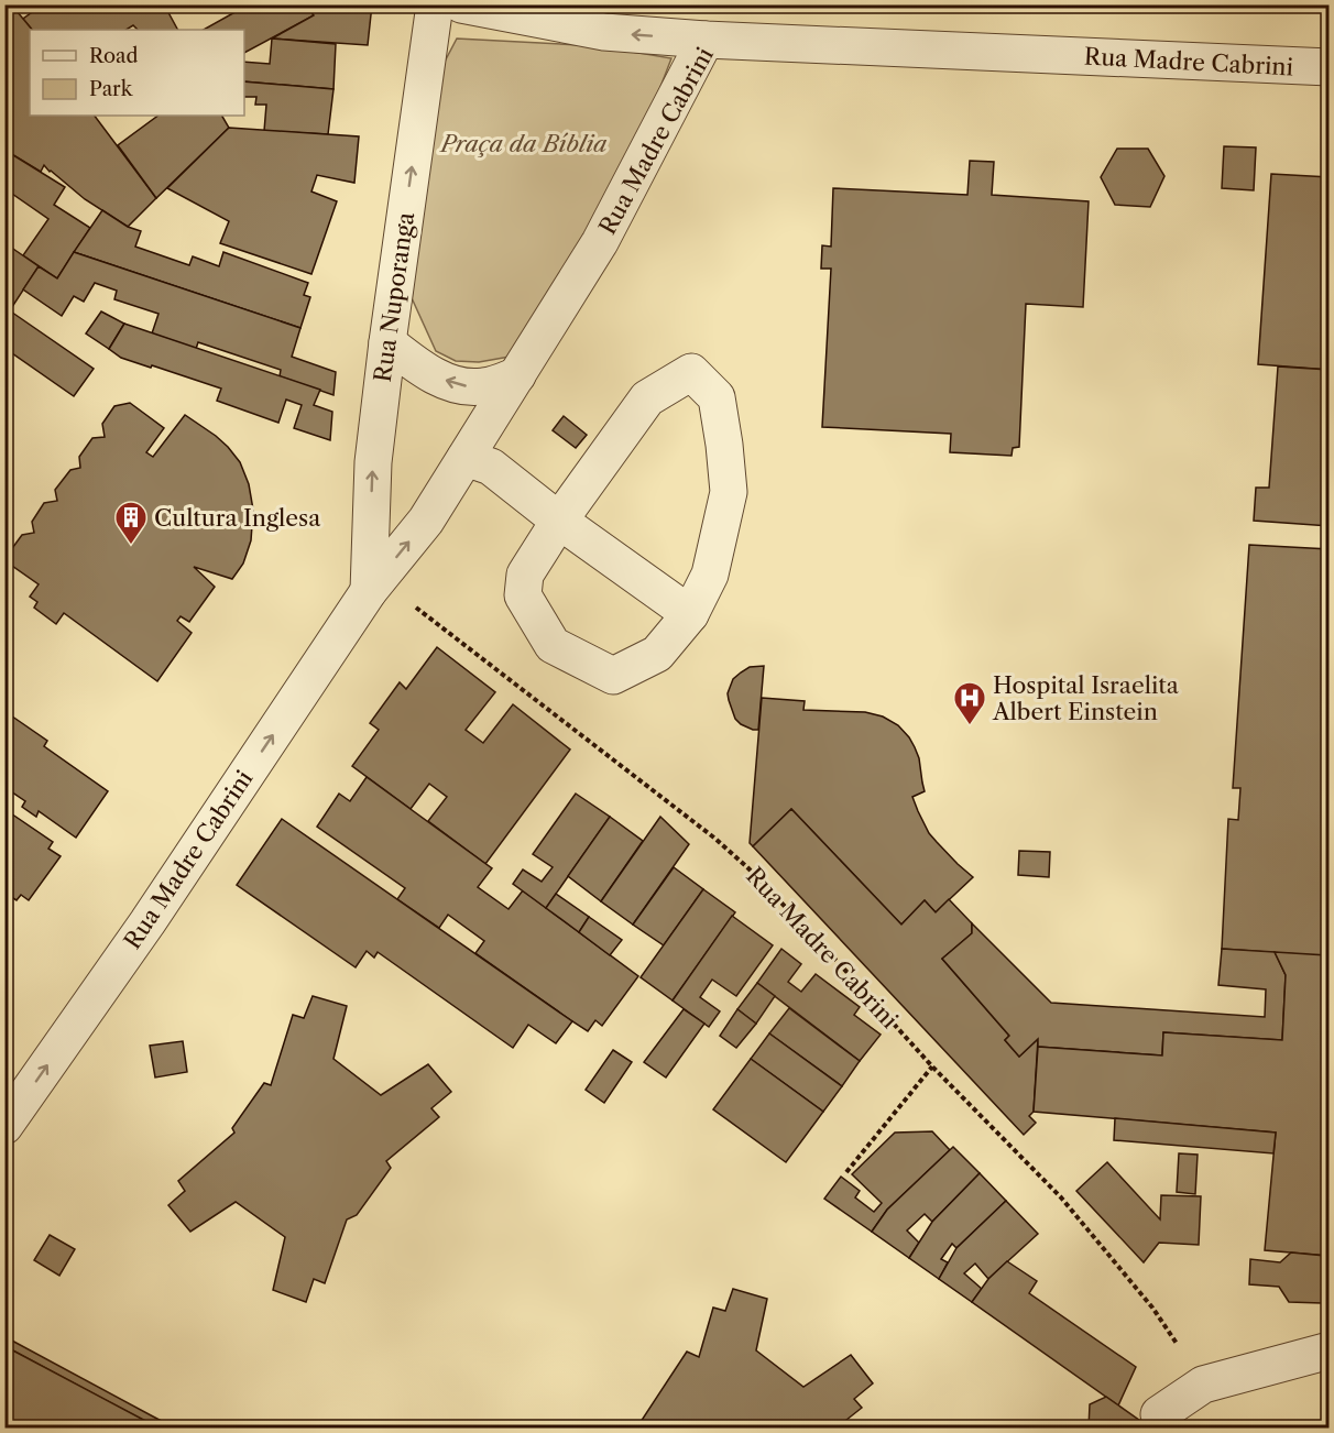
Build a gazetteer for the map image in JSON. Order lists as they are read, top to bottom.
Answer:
{
  "streets": {
    "street": ["Rua Madre Cabrini", "Rua Nuporanga"]
  },
  "crossings": [
    ["Rua Madre Cabrini", "Rua Nuporanga"]
  ],
  "one_way": ["Rua Nuporanga"],
  "parks": ["Praça da Bíblia"],
  "places": {
    "building": ["Cultura Inglesa"],
    "hospital": ["Hospital Israelita Albert Einstein"]
  },
  "legend": ["Road", "Park"]
}
